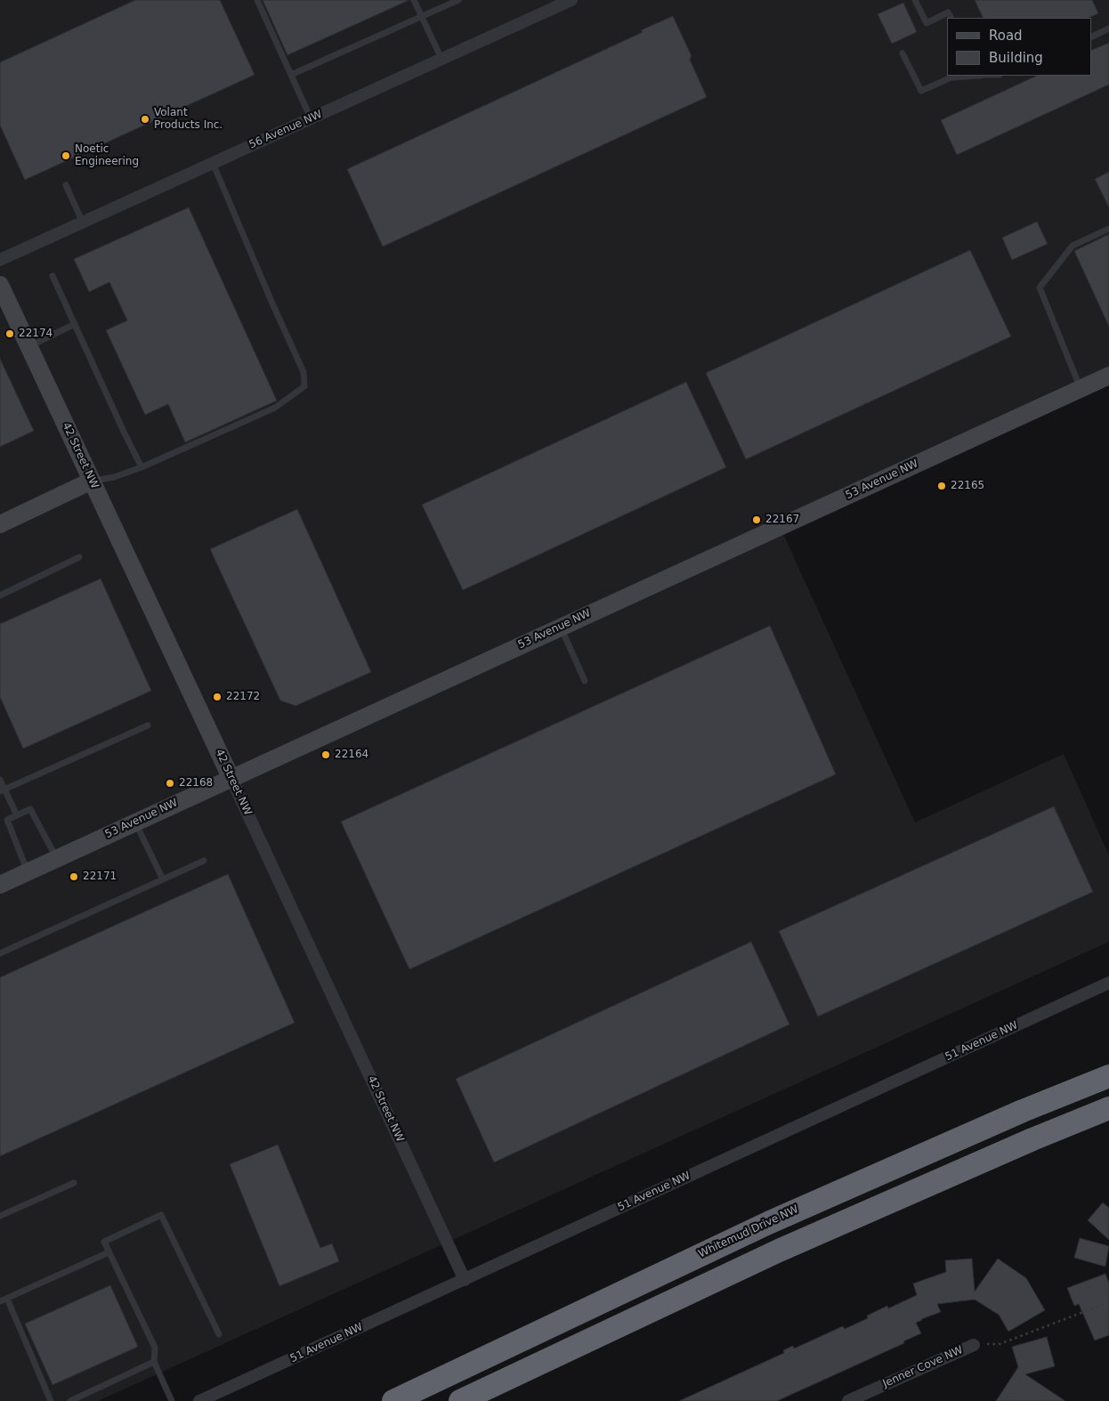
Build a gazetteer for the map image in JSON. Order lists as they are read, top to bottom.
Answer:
{
  "streets": {
    "highway": ["Whitemud Drive NW"],
    "street": [
      "56 Avenue NW",
      "42 Street NW",
      "53 Avenue NW",
      "51 Avenue NW",
      "Jenner Cove NW"
    ]
  },
  "crossings": [
    ["42 Street NW", "53 Avenue NW"],
    ["42 Street NW", "51 Avenue NW"]
  ],
  "places": [
    "Volant Products Inc.",
    "Noetic Engineering",
    "22174",
    "22165",
    "22167",
    "22172",
    "22164",
    "22168",
    "22171"
  ],
  "legend": ["Road", "Building"]
}
